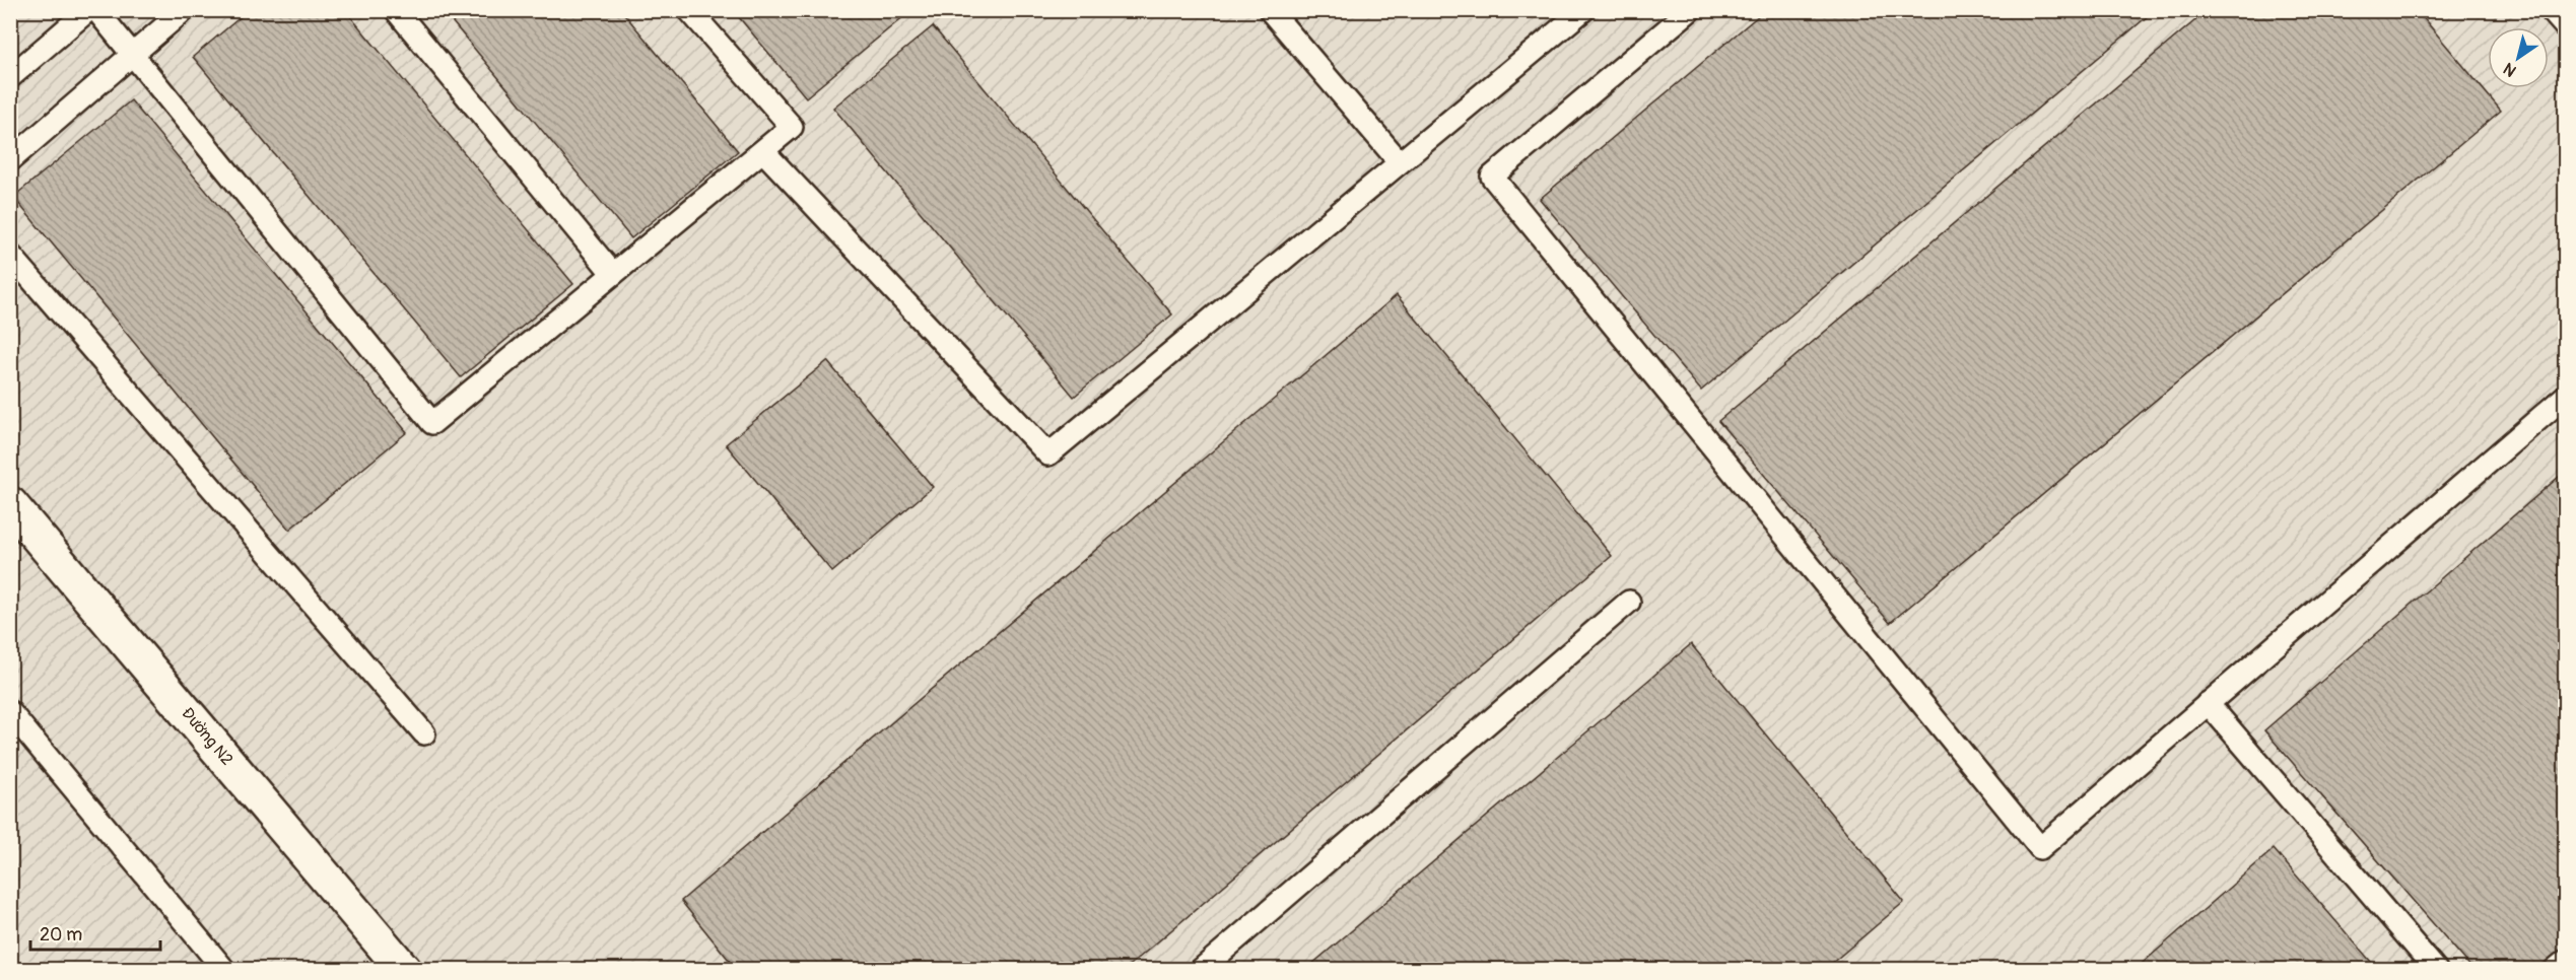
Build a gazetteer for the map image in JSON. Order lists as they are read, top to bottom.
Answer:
{
  "streets": {
    "street": ["Đường N2"]
  },
  "scale_bar": "20 m",
  "north": "bottom left"
}
